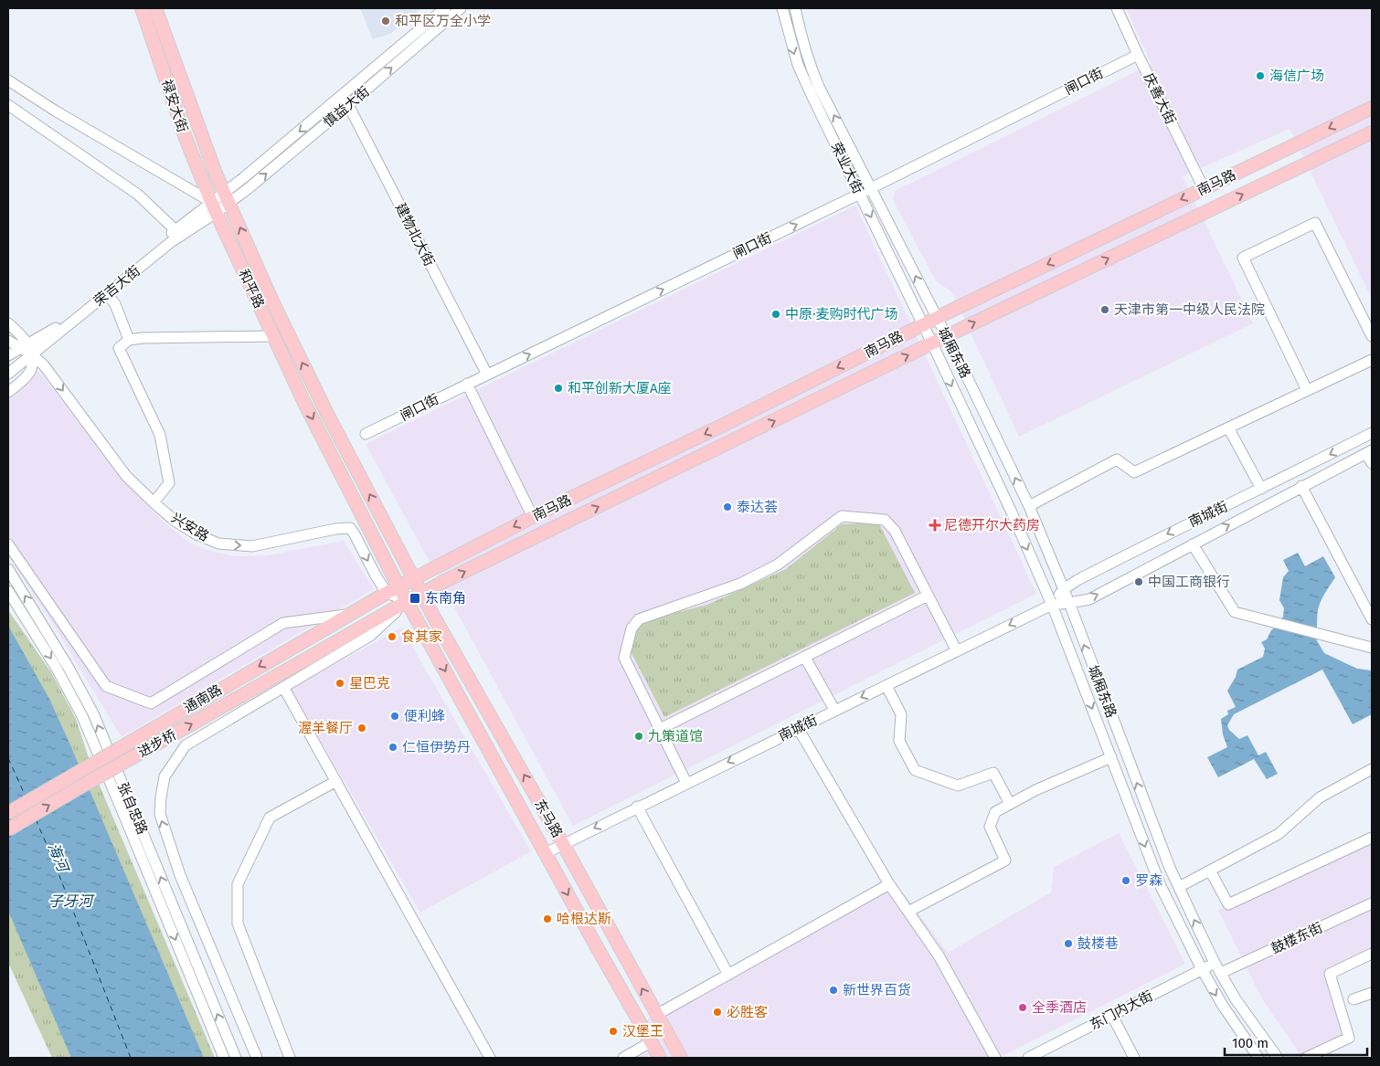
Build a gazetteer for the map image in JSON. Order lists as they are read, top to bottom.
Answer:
{
  "streets": {
    "main road": [
      "禄安大街",
      "南马路",
      "和平路",
      "通南路",
      "进步桥",
      "东马路"
    ],
    "street": [
      "闸口街",
      "庆善大街",
      "慎益大街",
      "荣业大街",
      "建物北大街",
      "荣吉大街",
      "城厢东路",
      "南城街",
      "兴安路",
      "张自忠路",
      "鼓楼东街",
      "东门内大街"
    ]
  },
  "crossings": [
    ["闸口街", "庆善大街"],
    ["闸口街", "荣业大街"],
    ["闸口街", "建物北大街"],
    ["庆善大街", "南马路"],
    ["禄安大街", "慎益大街"],
    ["禄安大街", "荣吉大街"],
    ["禄安大街", "和平路"],
    ["慎益大街", "建物北大街"],
    ["慎益大街", "荣吉大街"],
    ["慎益大街", "和平路"],
    ["荣业大街", "南马路"],
    ["荣业大街", "城厢东路"],
    ["南马路", "和平路"],
    ["南马路", "城厢东路"],
    ["南马路", "通南路"],
    ["南马路", "进步桥"],
    ["南马路", "东马路"],
    ["荣吉大街", "和平路"],
    ["荣吉大街", "兴安路"],
    ["和平路", "通南路"],
    ["和平路", "东马路"],
    ["城厢东路", "南城街"],
    ["城厢东路", "鼓楼东街"],
    ["城厢东路", "东门内大街"],
    ["南城街", "东马路"],
    ["兴安路", "通南路"],
    ["通南路", "东马路"],
    ["进步桥", "东马路"]
  ],
  "one_way": [
    "闸口街",
    "兴安路",
    "通南路",
    "进步桥"
  ],
  "water": ["海河", "子牙河"],
  "places": {
    "other": [
      "和平区万全小学",
      "海信广场",
      "天津市第一中级人民法院",
      "中原·麦购时代广场",
      "和平创新大厦A座",
      "泰达荟",
      "中国工商银行",
      "食其家",
      "星巴克",
      "便利蜂",
      "渥羊餐厅",
      "九策道馆",
      "仁恒伊势丹",
      "罗森",
      "哈根达斯",
      "鼓楼巷",
      "新世界百货",
      "全季酒店",
      "必胜客",
      "汉堡王"
    ],
    "health": ["尼德开尔大药房"],
    "transit": ["东南角"]
  },
  "scale_bar": "100 m"
}
